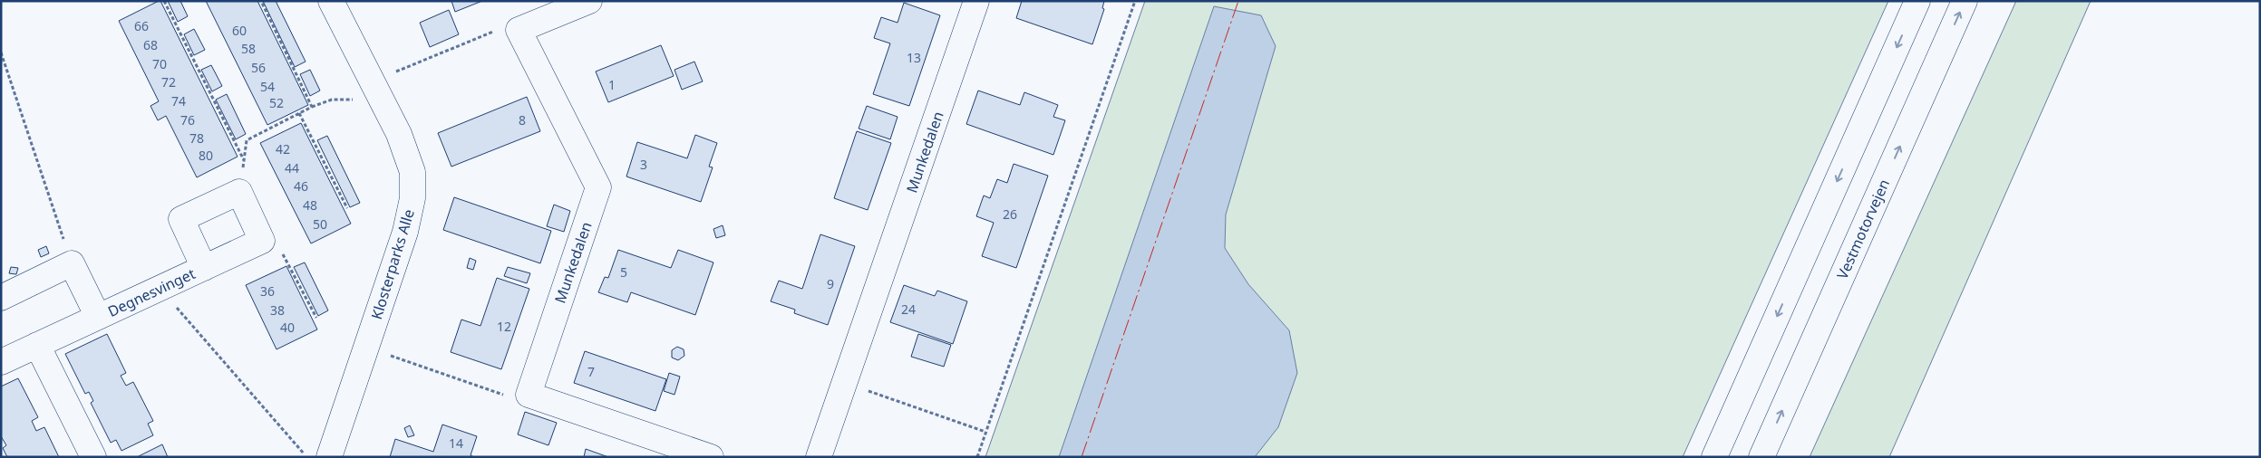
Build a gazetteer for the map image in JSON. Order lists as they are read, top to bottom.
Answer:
{
  "streets": {
    "main road": [
      "Munkedalen",
      "Vestmotorvejen",
      "Klosterparks Alle",
      "Degnesvinget"
    ]
  },
  "house_numbers": [
    "66",
    "60",
    "68",
    "58",
    "13",
    "70",
    "56",
    "72",
    "1",
    "54",
    "74",
    "52",
    "76",
    "8",
    "78",
    "42",
    "80",
    "3",
    "44",
    "46",
    "48",
    "26",
    "50",
    "5",
    "9",
    "36",
    "24",
    "38",
    "12",
    "40",
    "7",
    "14"
  ]
}
